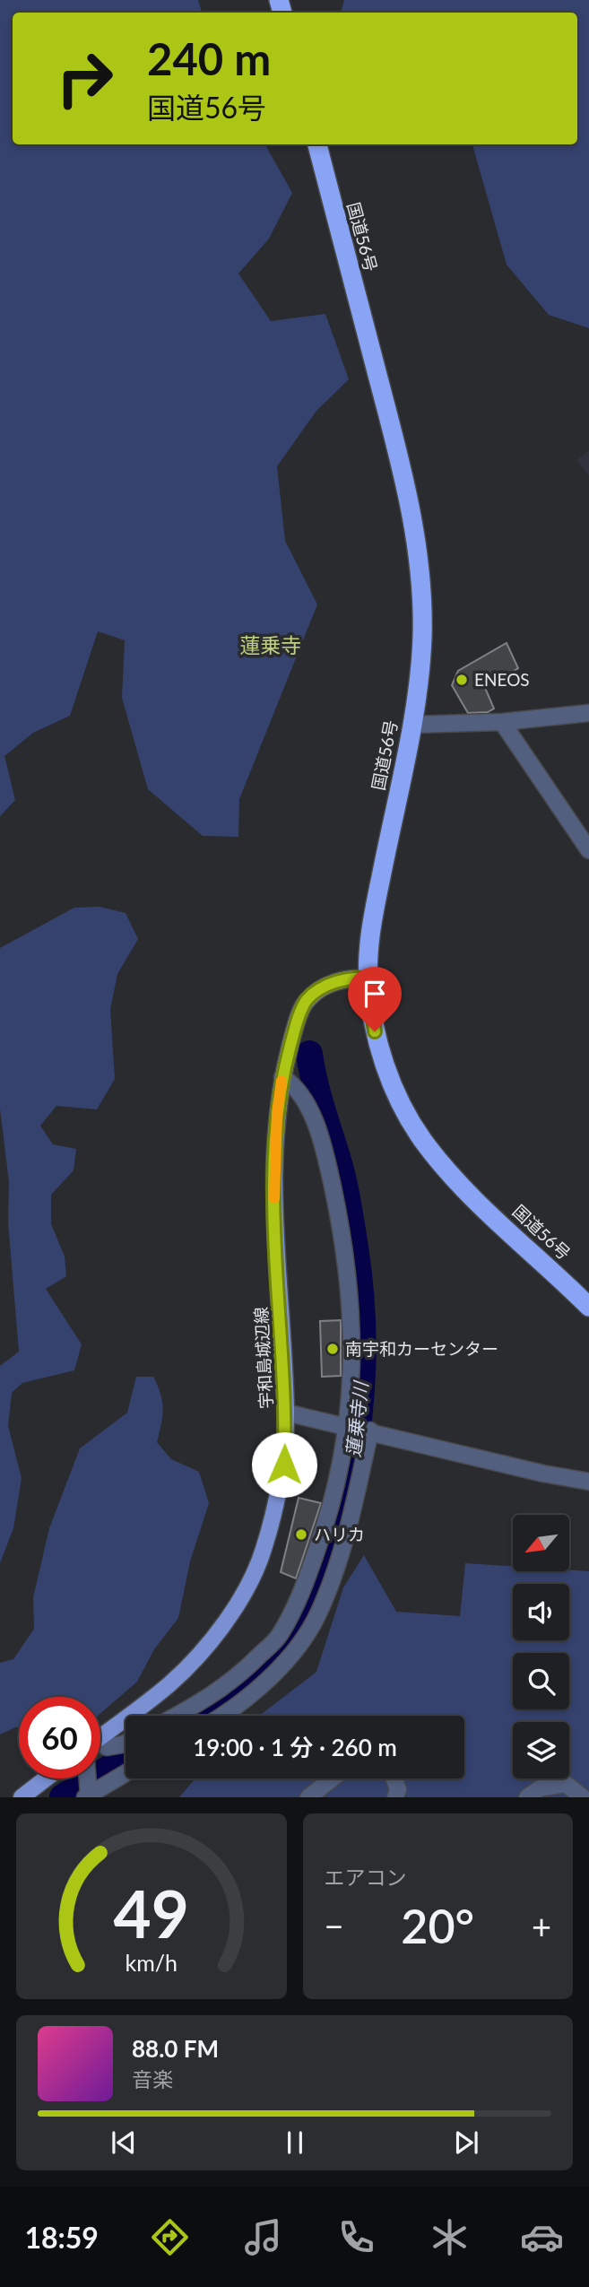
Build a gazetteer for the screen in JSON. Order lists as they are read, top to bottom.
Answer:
{
  "streets": {
    "highway": ["国道56号"],
    "main road": ["宇和島城辺線"]
  },
  "crossings": [
    ["国道56号", "宇和島城辺線"]
  ],
  "districts": ["蓮乗寺"],
  "water": ["蓮乗寺川"],
  "places": ["ENEOS", "南宇和カーセンター", "ハリカ"],
  "north": "bottom left",
  "page": {
    "turn": ["240 m", "国道56号"],
    "limit": "60",
    "trip": "19:00 · 1 分 · 260 m",
    "tile": "エアコン",
    "heat": ["−", "20°", "+"],
    "song": ["88.0 FM", "音楽"],
    "tabs": "18:59",
    "gauge": ["49", "km/h"]
  }
}
